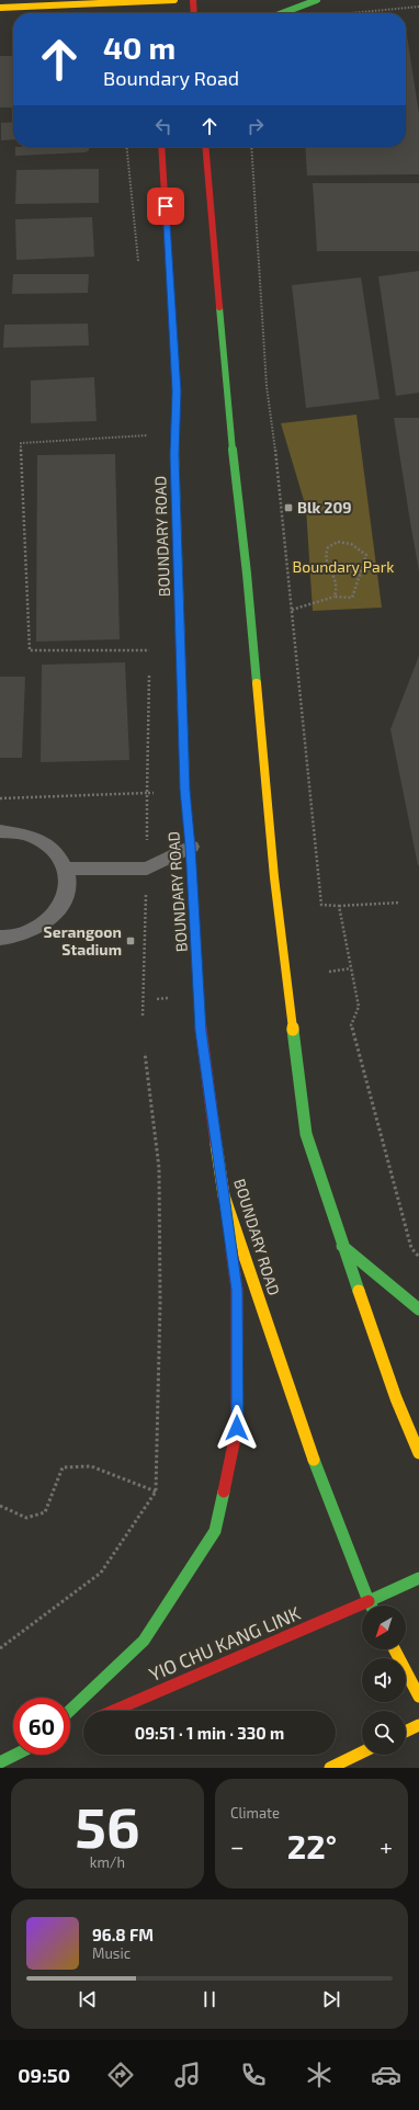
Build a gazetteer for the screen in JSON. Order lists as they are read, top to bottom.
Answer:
{
  "streets": {
    "main road": ["BOUNDARY ROAD", "YIO CHU KANG LINK"]
  },
  "crossings": [
    ["BOUNDARY ROAD", "YIO CHU KANG LINK"]
  ],
  "parks": ["Boundary Park"],
  "places": {
    "transit": ["Blk 209", "Serangoon Stadium"]
  },
  "north": "bottom left",
  "page": {
    "turn": ["40 m", "Boundary Road"],
    "limit": "60",
    "trip": "09:51 · 1 min · 330 m",
    "tile": [
      ["56", "km/h"],
      "Climate"
    ],
    "heat": ["−", "22°", "+"],
    "song": ["96.8 FM", "Music"],
    "tabs": "09:50"
  }
}
